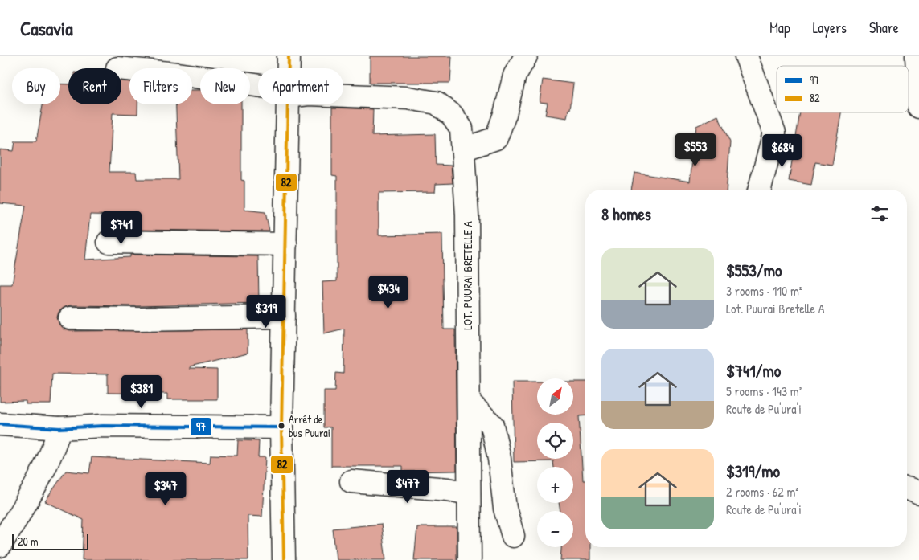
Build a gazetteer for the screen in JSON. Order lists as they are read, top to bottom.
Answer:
{
  "streets": {
    "street": ["LOT. PUURAI BRETELLE A"]
  },
  "places": ["Arrêt de bus Puurai"],
  "lines": ["transit line 82", "transit line 97"],
  "legend": ["97", "82"],
  "scale_bar": "20 m",
  "north": "top right",
  "page": {
    "header": "Casavia",
    "nav": ["Map", "Layers", "Share"],
    "chip": [
      "Buy",
      "Rent",
      "Filters",
      "New",
      "Apartment"
    ],
    "price": [
      "$553",
      "$684",
      "$741",
      "$434",
      "$319",
      "$381",
      "$477",
      "$347"
    ],
    "heading": "8 homes",
    "list": [
      {
        "name": "$553/mo",
        "note": "3 rooms · 110 m² · Lot. Puurai Bretelle A"
      },
      {
        "name": "$741/mo",
        "note": "5 rooms · 143 m² · Route de Pu'ura'i"
      },
      {
        "name": "$319/mo",
        "note": "2 rooms · 62 m² · Route de Pu'ura'i"
      }
    ],
    "map_buttons": ["+", "−"],
    "scale": "20 m"
  }
}
